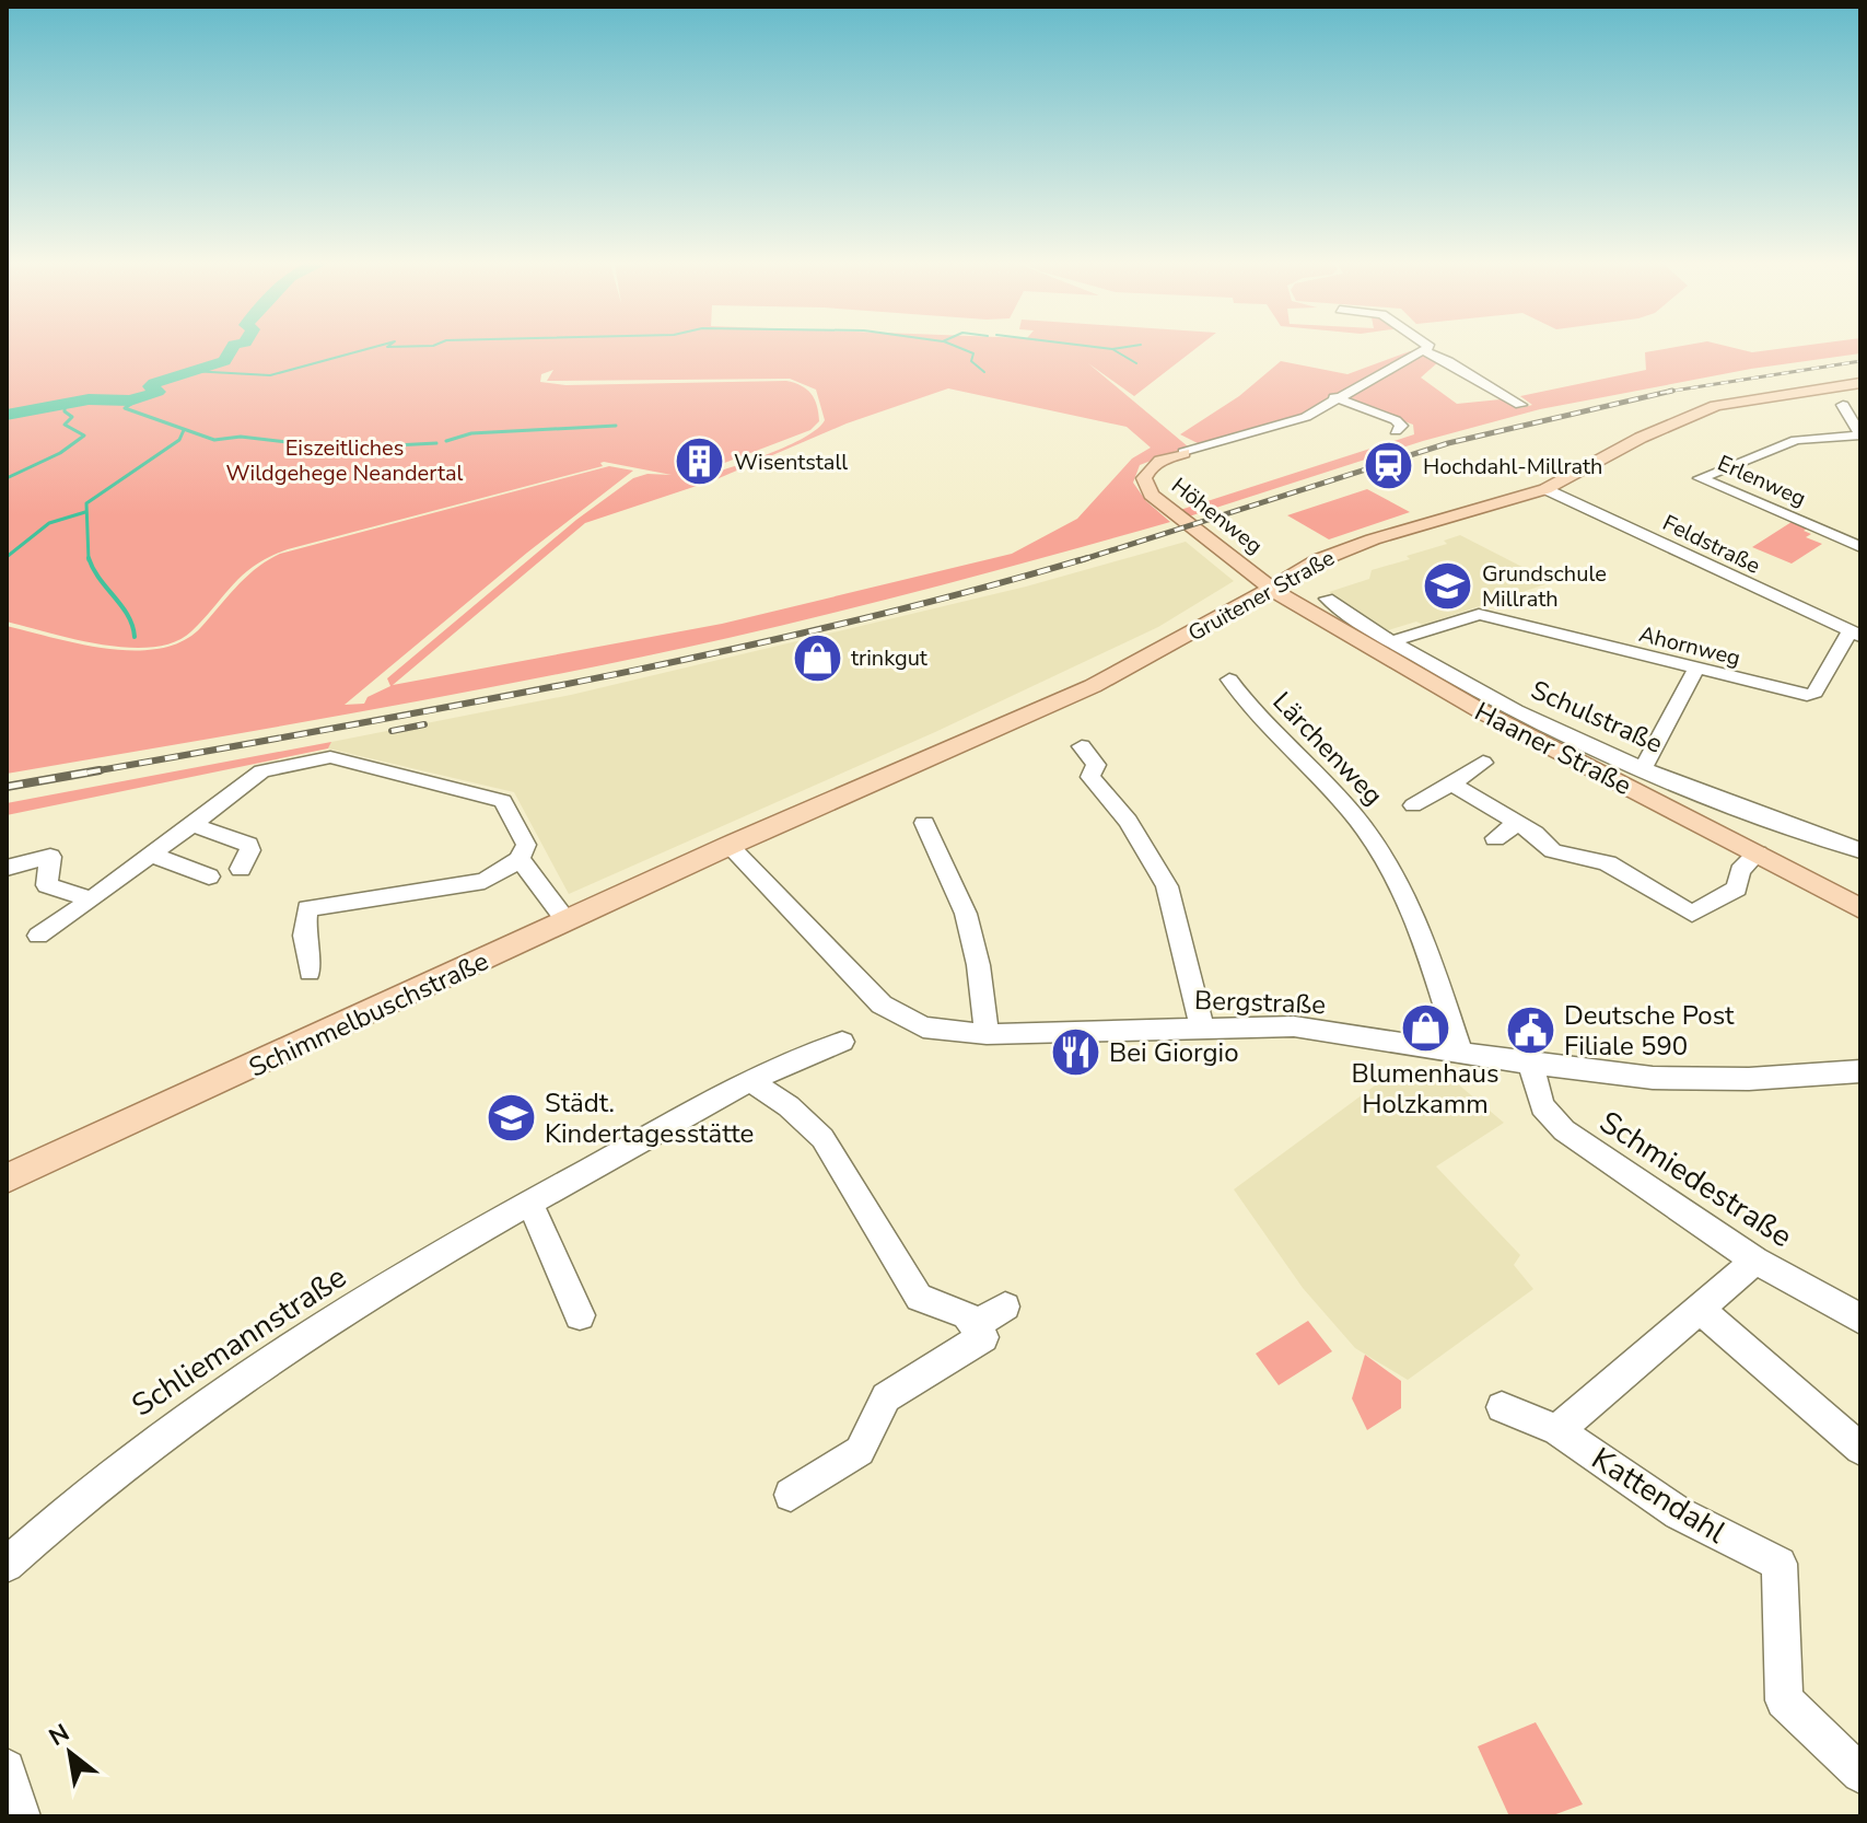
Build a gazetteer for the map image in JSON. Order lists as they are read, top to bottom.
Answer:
{
  "streets": {
    "main road": [
      "Höhenweg",
      "Gruitener Straße",
      "Haaner Straße",
      "Schimmelbuschstraße"
    ],
    "street": [
      "Erlenweg",
      "Feldstraße",
      "Ahornweg",
      "Schulstraße",
      "Lärchenweg",
      "Bergstraße",
      "Schmiedestraße",
      "Schliemannstraße",
      "Kattendahl"
    ]
  },
  "crossings": [
    ["Höhenweg", "Gruitener Straße"],
    ["Höhenweg", "Haaner Straße"],
    ["Feldstraße", "Gruitener Straße"],
    ["Feldstraße", "Ahornweg"],
    ["Gruitener Straße", "Haaner Straße"],
    ["Gruitener Straße", "Bergstraße"],
    ["Gruitener Straße", "Schimmelbuschstraße"],
    ["Ahornweg", "Schulstraße"],
    ["Lärchenweg", "Bergstraße"],
    ["Bergstraße", "Schimmelbuschstraße"],
    ["Bergstraße", "Schmiedestraße"],
    ["Schmiedestraße", "Kattendahl"]
  ],
  "parks": ["Eiszeitliches Wildgehege Neandertal"],
  "places": {
    "building": ["Wisentstall"],
    "station": ["Hochdahl-Millrath"],
    "school or university": ["Grundschule Millrath", "Städt. Kindertagesstätte"],
    "shop": ["trinkgut", "Blumenhaus Holzkamm"],
    "public building": ["Deutsche Post Filiale 590"],
    "restaurant": ["Bei Giorgio"]
  },
  "north": "top left"
}
